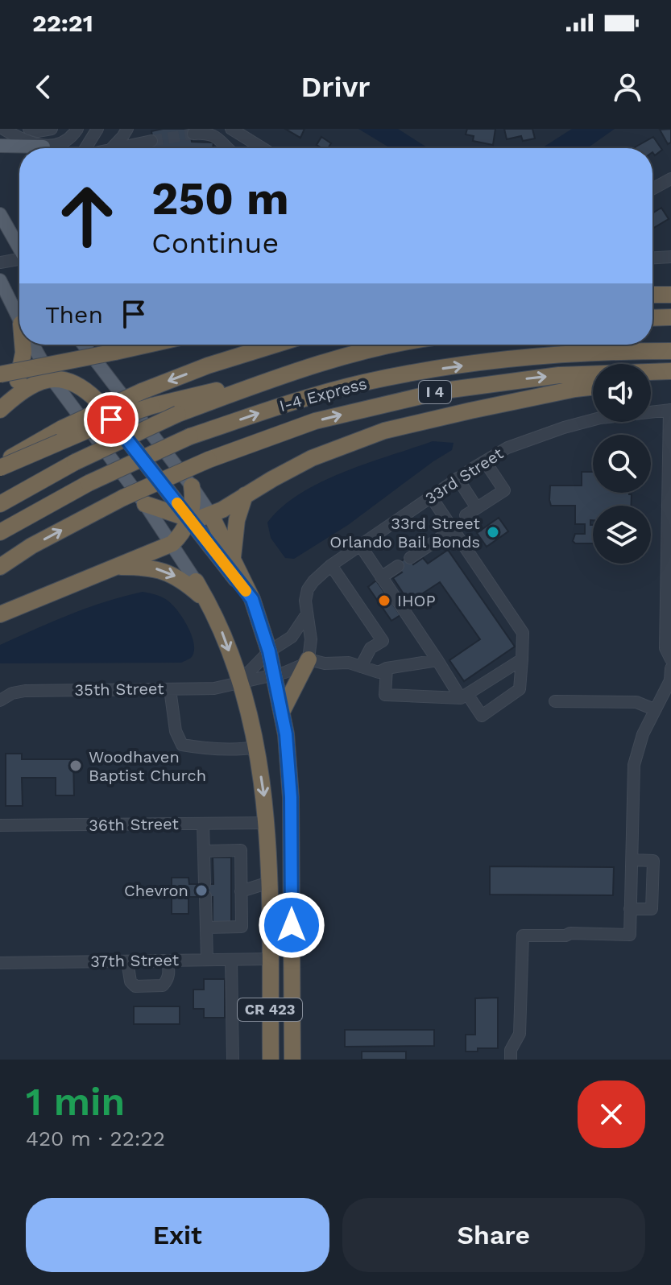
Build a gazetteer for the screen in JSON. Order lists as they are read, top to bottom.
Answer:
{
  "streets": {
    "highway": ["I 4", "I-4 Express", "CR 423"],
    "street": [
      "33rd Street",
      "35th Street",
      "36th Street",
      "37th Street"
    ]
  },
  "crossings": [
    ["33rd Street", "35th Street"],
    ["33rd Street", "CR 423"],
    ["35th Street", "CR 423"],
    ["36th Street", "CR 423"],
    ["37th Street", "CR 423"]
  ],
  "places": [
    "33rd Street Orlando Bail Bonds",
    "IHOP",
    "Woodhaven Baptist Church",
    "Chevron"
  ],
  "page": {
    "status": "22:21",
    "header": "Drivr",
    "turn": ["250 m", "Continue"],
    "then": "Then",
    "heading": ["1 min", "420 m · 22:22"],
    "buttons": ["Exit", "Share"]
  }
}
